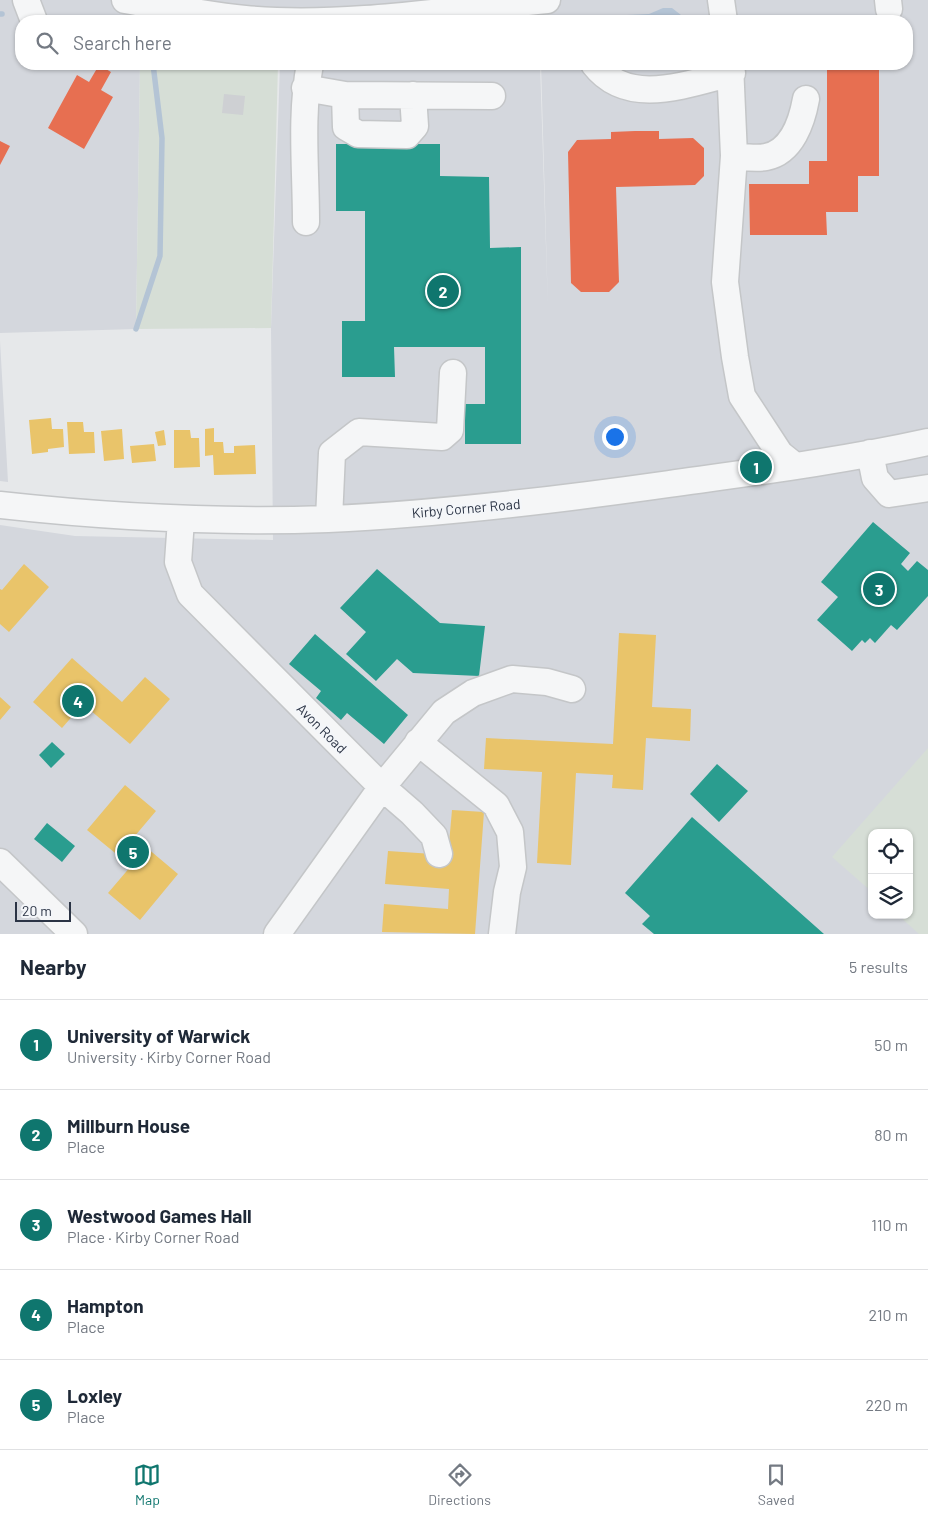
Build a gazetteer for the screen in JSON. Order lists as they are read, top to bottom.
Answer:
{
  "streets": {
    "street": ["Kirby Corner Road", "Avon Road"]
  },
  "crossings": [
    ["Kirby Corner Road", "Avon Road"]
  ],
  "scale_bar": "20 m",
  "page": {
    "search": "Search here",
    "pins": [
      "2",
      "1",
      "3",
      "4",
      "5"
    ],
    "scale": "20 m",
    "heading": ["Nearby", "5 results"],
    "list": [
      {
        "mark": "1",
        "name": "University of Warwick",
        "note": "University · Kirby Corner Road",
        "value": "50 m"
      },
      {
        "mark": "2",
        "name": "Millburn House",
        "note": "Place",
        "value": "80 m"
      },
      {
        "mark": "3",
        "name": "Westwood Games Hall",
        "note": "Place · Kirby Corner Road",
        "value": "110 m"
      },
      {
        "mark": "4",
        "name": "Hampton",
        "note": "Place",
        "value": "210 m"
      },
      {
        "mark": "5",
        "name": "Loxley",
        "note": "Place",
        "value": "220 m"
      }
    ],
    "nav": ["Map", "Directions", "Saved"]
  }
}
